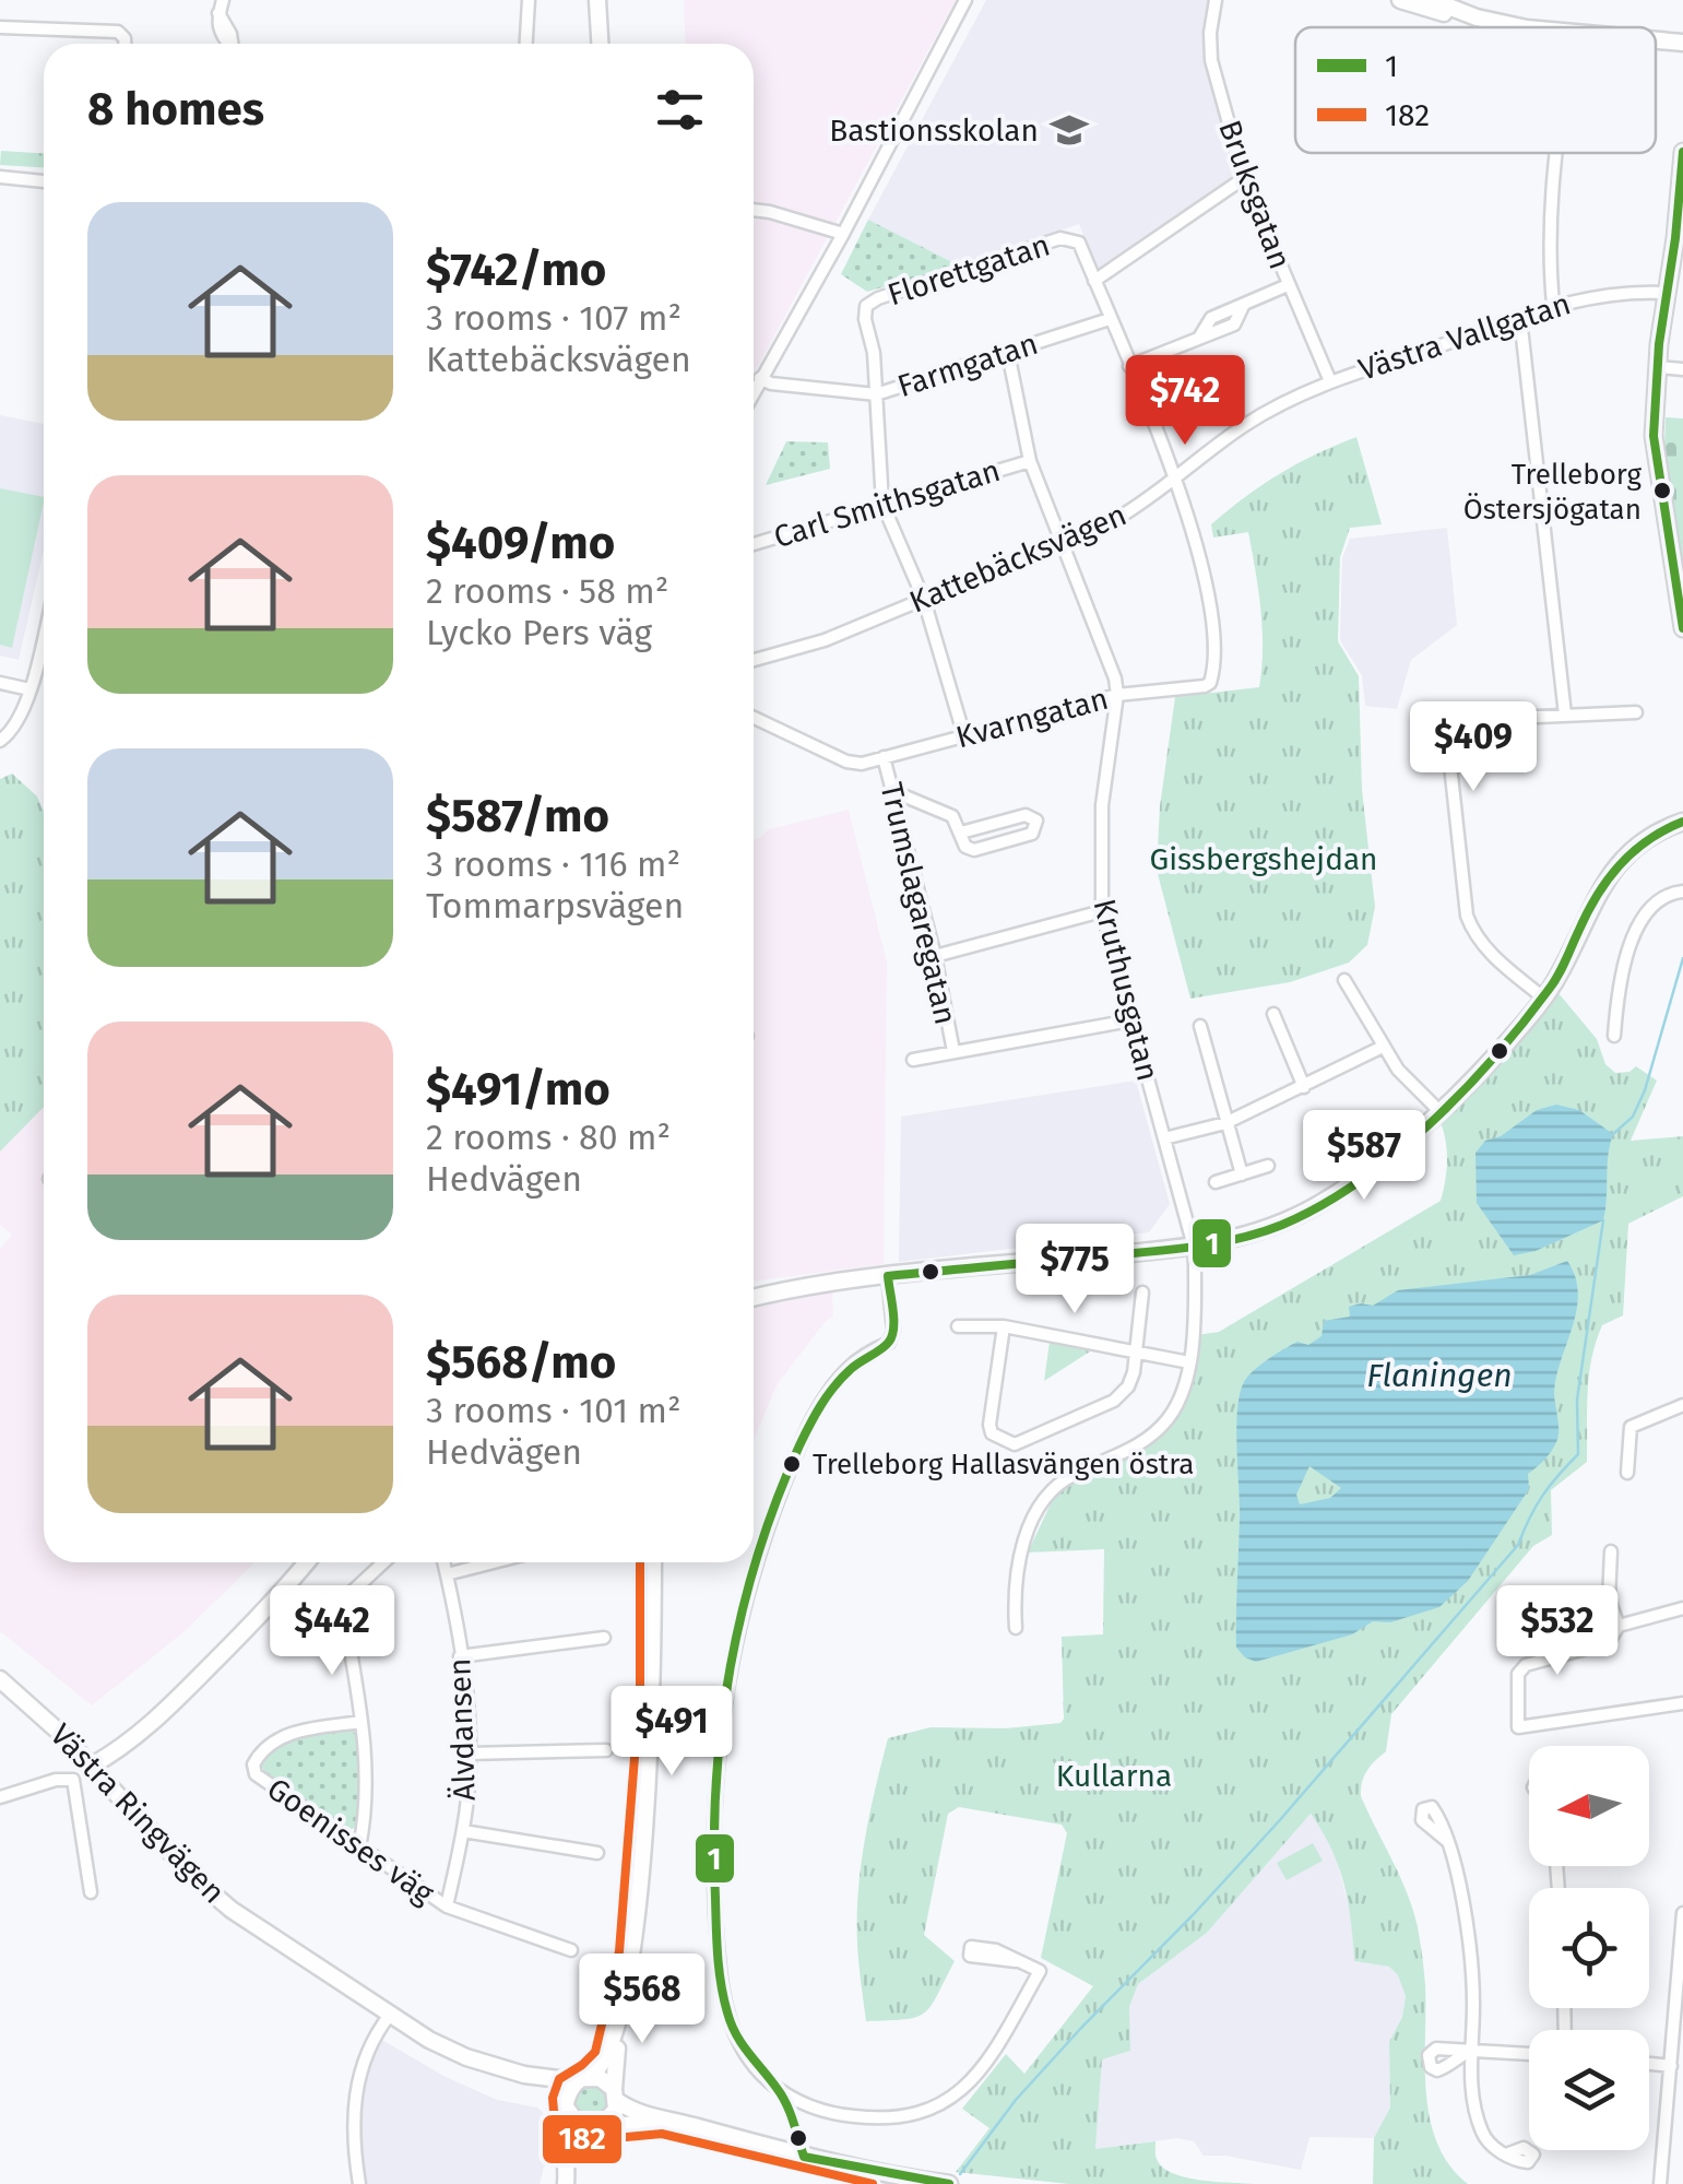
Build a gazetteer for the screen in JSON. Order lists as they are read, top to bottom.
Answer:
{
  "streets": {
    "main road": ["Västra Ringvägen"],
    "street": [
      "Bruksgatan",
      "Florettgatan",
      "Västra Vallgatan",
      "Farmgatan",
      "Carl Smithsgatan",
      "Kattebäcksvägen",
      "Kvarngatan",
      "Trumslagaregatan",
      "Kruthusgatan",
      "Älvdansen",
      "Goenisses väg"
    ]
  },
  "crossings": [
    ["Bruksgatan", "Västra Vallgatan"],
    ["Bruksgatan", "Kattebäcksvägen"],
    ["Florettgatan", "Farmgatan"],
    ["Västra Vallgatan", "Kattebäcksvägen"],
    ["Farmgatan", "Kruthusgatan"],
    ["Carl Smithsgatan", "Kruthusgatan"],
    ["Kattebäcksvägen", "Kvarngatan"],
    ["Kattebäcksvägen", "Kruthusgatan"],
    ["Kvarngatan", "Trumslagaregatan"],
    ["Kvarngatan", "Kruthusgatan"],
    ["Älvdansen", "Goenisses väg"]
  ],
  "water": ["Flaningen"],
  "parks": ["Gissbergshejdan", "Kullarna"],
  "places": {
    "school or university": ["Bastionsskolan"],
    "other": ["Trelleborg Östersjögatan", "Trelleborg Hallasvängen östra"]
  },
  "lines": ["transit line 1", "transit line 182"],
  "legend": ["1", "182"],
  "north": "left",
  "page": {
    "heading": "8 homes",
    "list": [
      {
        "name": "$742/mo",
        "note": "3 rooms · 107 m² · Kattebäcksvägen"
      },
      {
        "name": "$409/mo",
        "note": "2 rooms · 58 m² · Lycko Pers väg"
      },
      {
        "name": "$587/mo",
        "note": "3 rooms · 116 m² · Tommarpsvägen"
      },
      {
        "name": "$491/mo",
        "note": "2 rooms · 80 m² · Hedvägen"
      },
      {
        "name": "$568/mo",
        "note": "3 rooms · 101 m² · Hedvägen"
      }
    ],
    "price": [
      "$742",
      "$409",
      "$587",
      "$775",
      "$442",
      "$532",
      "$491",
      "$568"
    ]
  }
}
